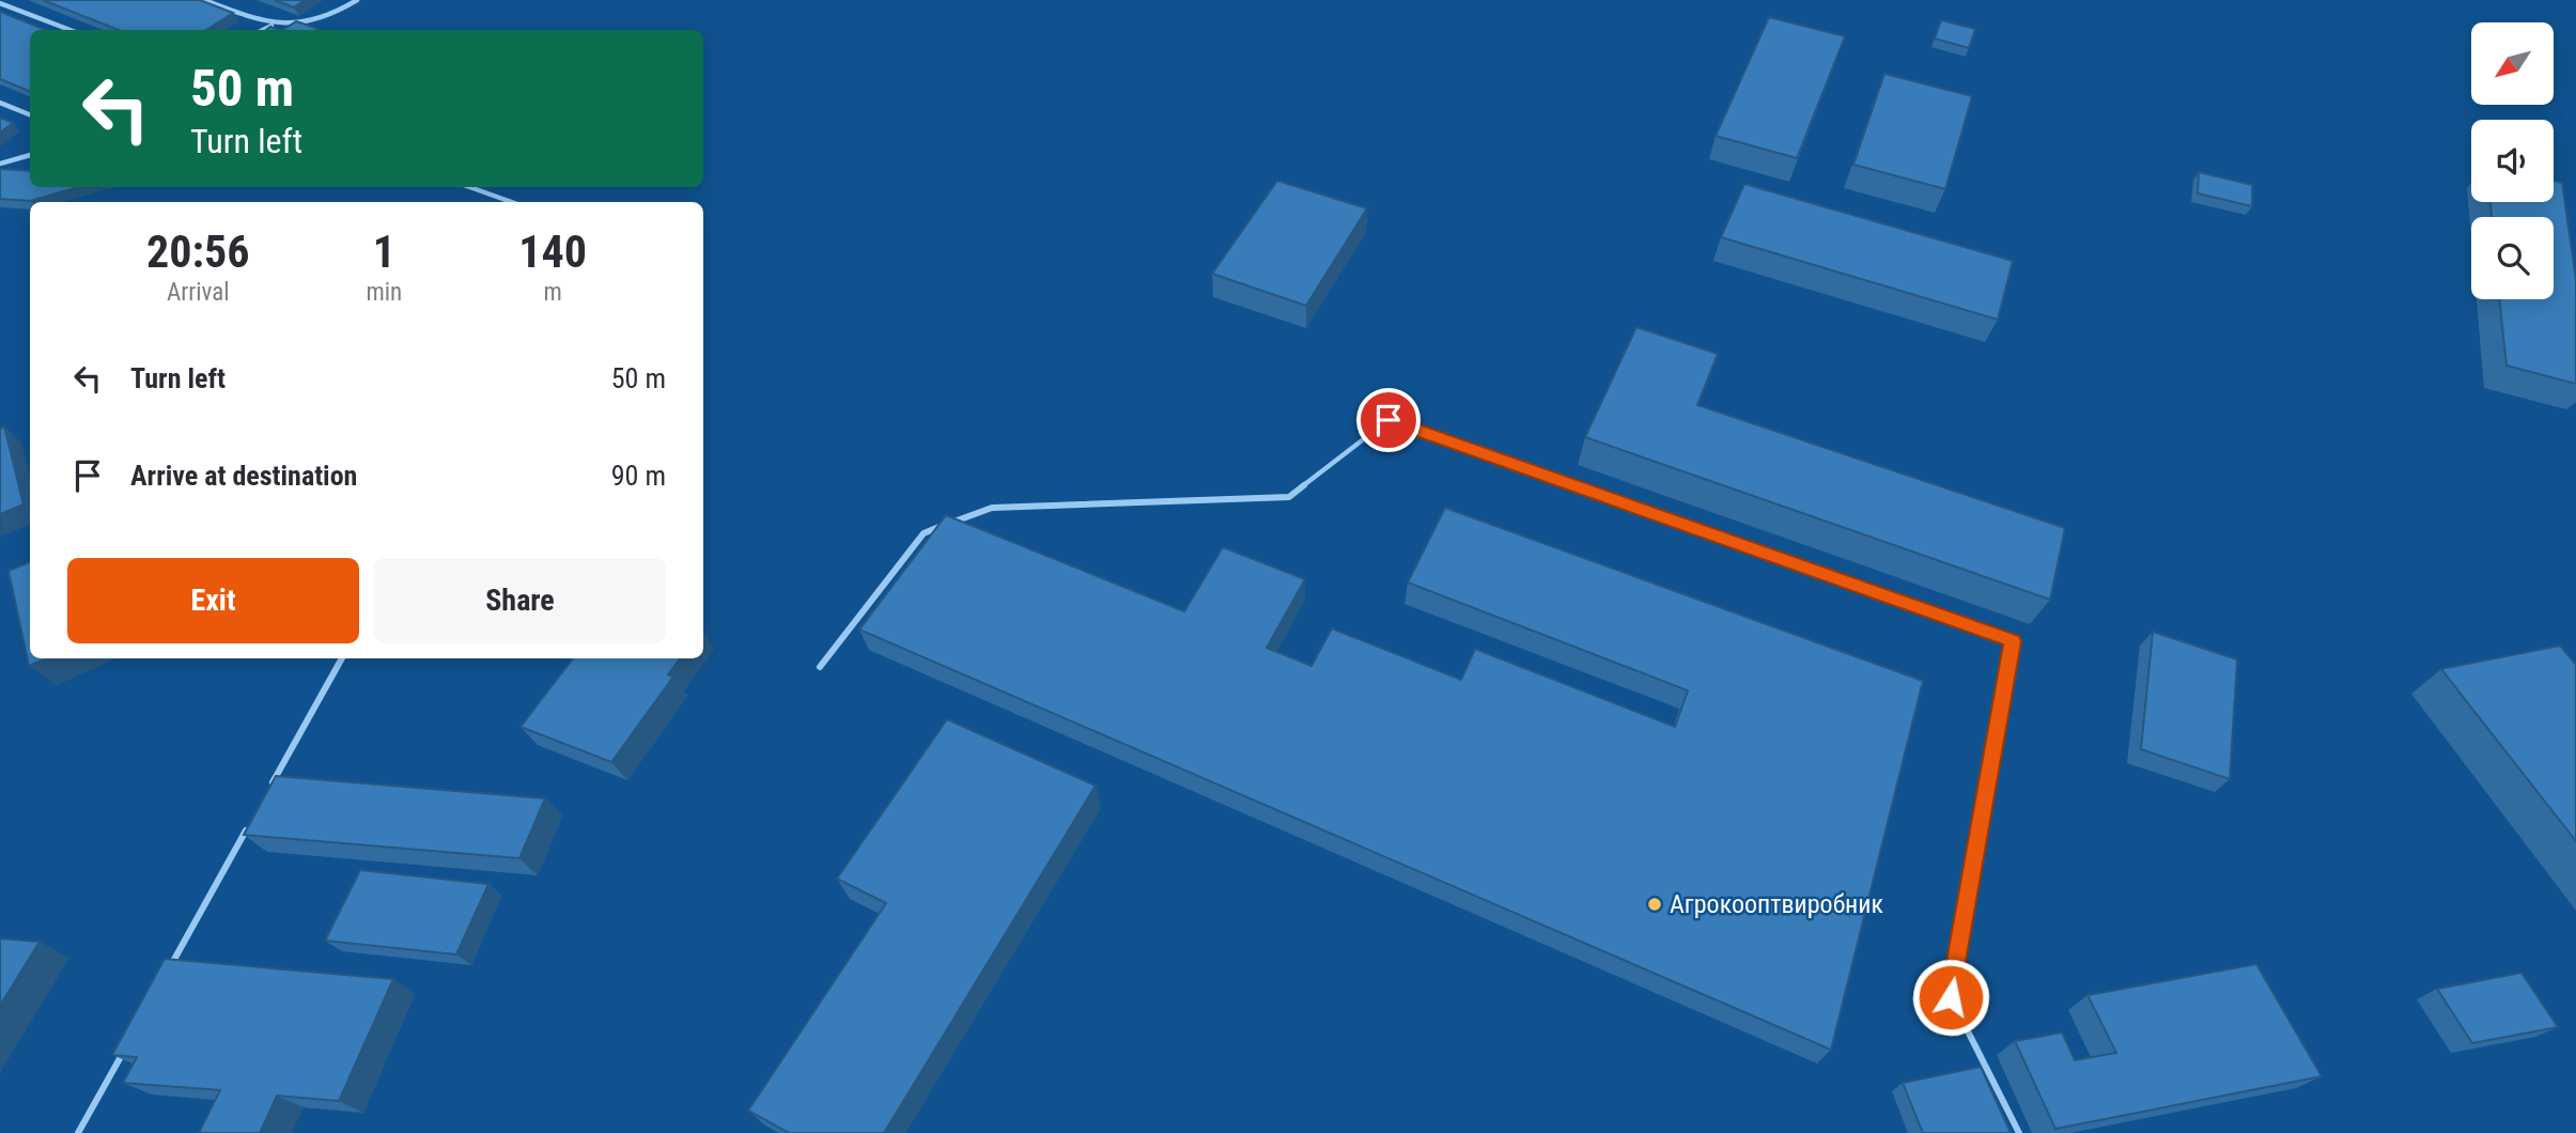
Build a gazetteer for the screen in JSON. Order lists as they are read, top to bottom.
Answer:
{
  "places": ["Агрокооптвиробник"],
  "north": "bottom left",
  "page": {
    "turn": ["50 m", "Turn left"],
    "eta": [
      "20:56",
      "Arrival",
      "1",
      "min",
      "140",
      "m"
    ],
    "list": [
      {
        "name": "Turn left",
        "value": "50 m"
      },
      {
        "name": "Arrive at destination",
        "value": "90 m"
      }
    ],
    "buttons": ["Exit", "Share"]
  }
}
